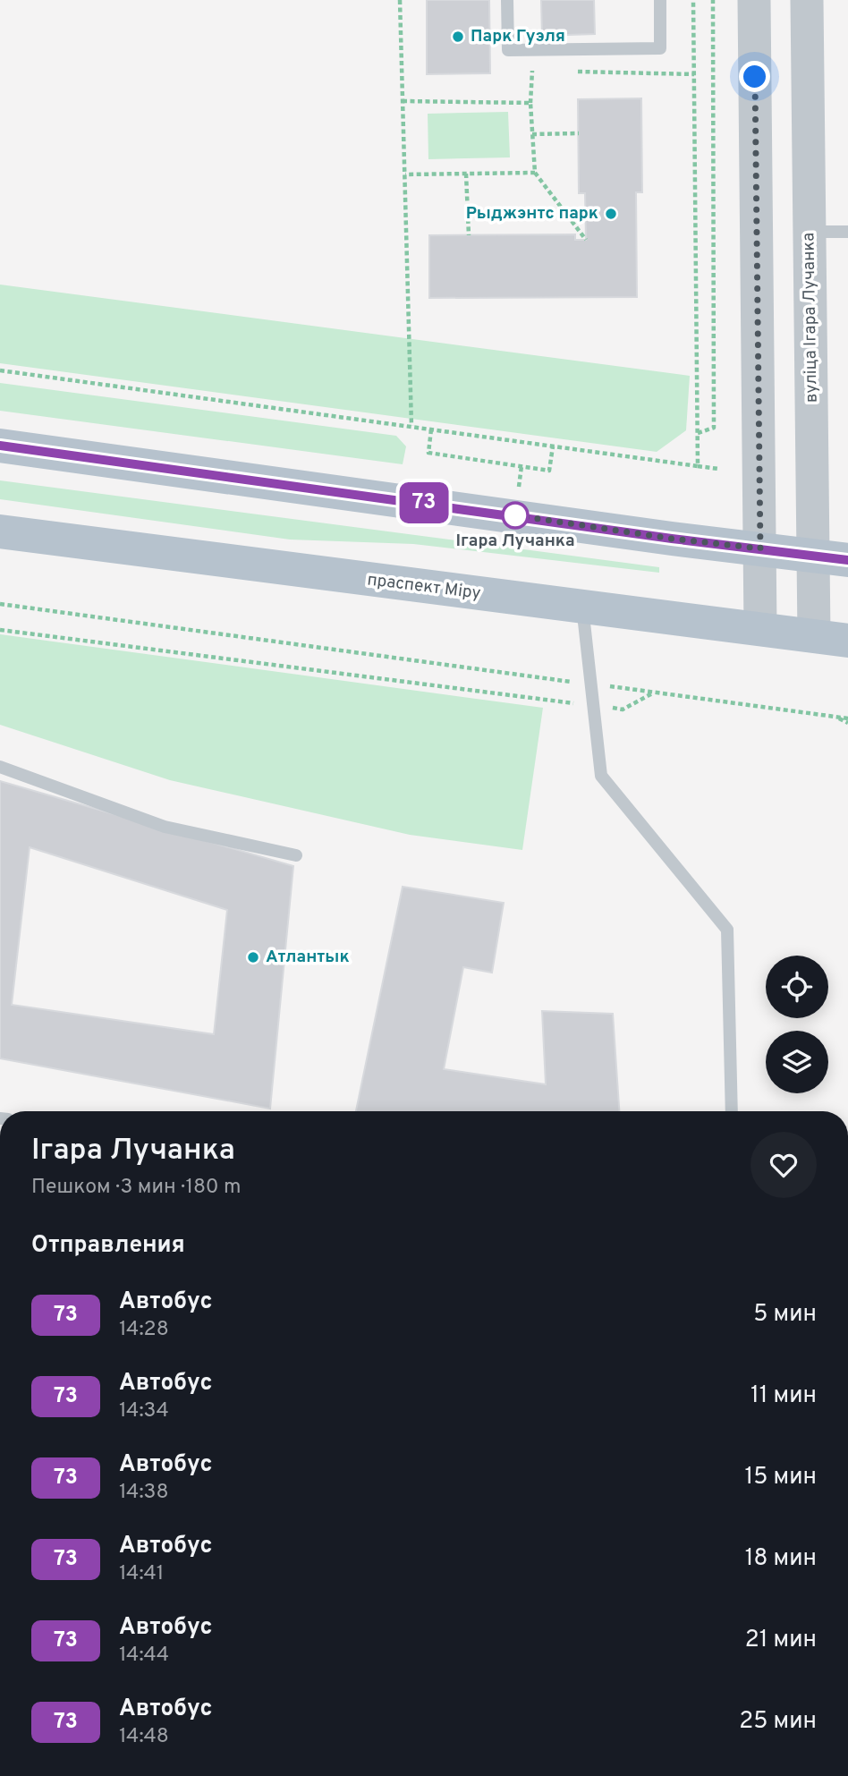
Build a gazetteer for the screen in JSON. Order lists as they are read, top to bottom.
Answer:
{
  "streets": {
    "main road": ["праспект Міру"],
    "street": ["вуліца Ігара Лучанка"]
  },
  "crossings": [
    ["вуліца Ігара Лучанка", "праспект Міру"]
  ],
  "places": [
    "Парк Гуэля",
    "Рыджэнтс парк",
    "Ігара Лучанка",
    "Атлантык"
  ],
  "lines": ["bus line 73"],
  "page": {
    "on_map": "73",
    "heading": [
      ["Ігара Лучанка", "Пешком · 3 мин · 180 m"],
      "Отправления"
    ],
    "list": [
      {
        "mark": "73",
        "name": "Автобус",
        "note": "14:28",
        "value": "5 мин"
      },
      {
        "mark": "73",
        "name": "Автобус",
        "note": "14:34",
        "value": "11 мин"
      },
      {
        "mark": "73",
        "name": "Автобус",
        "note": "14:38",
        "value": "15 мин"
      },
      {
        "mark": "73",
        "name": "Автобус",
        "note": "14:41",
        "value": "18 мин"
      },
      {
        "mark": "73",
        "name": "Автобус",
        "note": "14:44",
        "value": "21 мин"
      },
      {
        "mark": "73",
        "name": "Автобус",
        "note": "14:48",
        "value": "25 мин"
      }
    ]
  }
}
